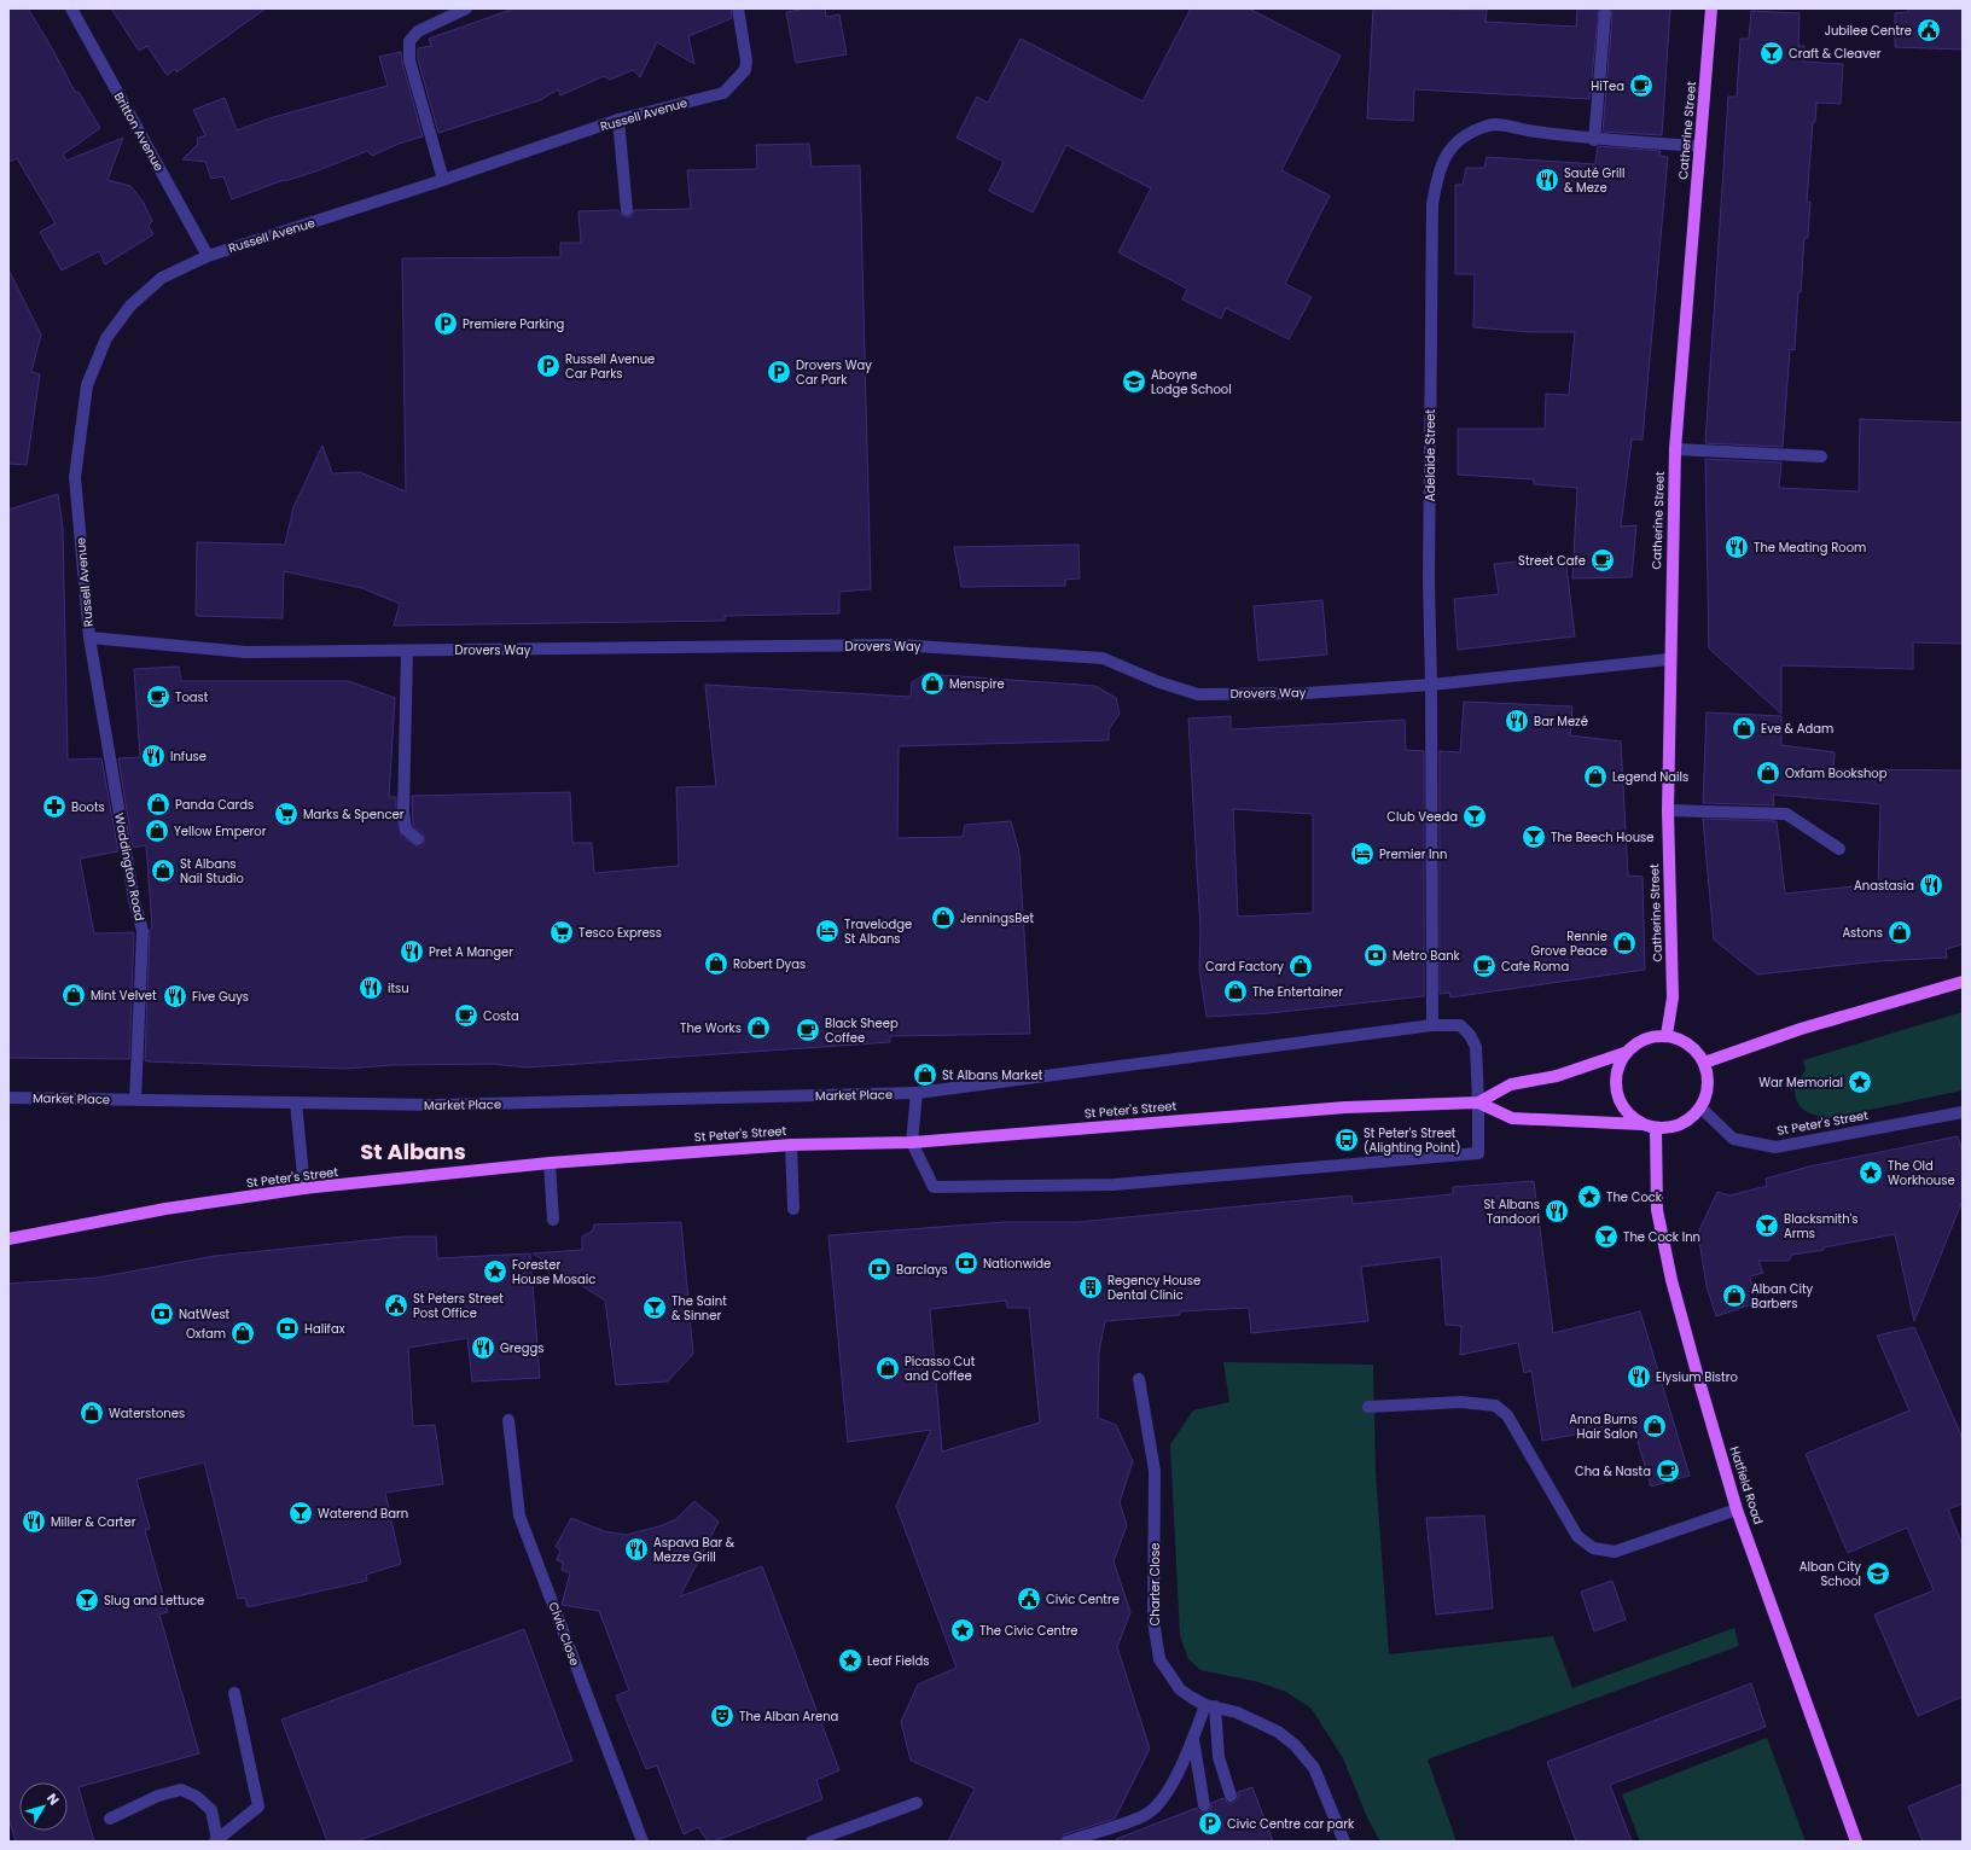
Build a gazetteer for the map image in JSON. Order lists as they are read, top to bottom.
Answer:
{
  "streets": {
    "main road": ["Catherine Street", "St Peter's Street", "Hatfield Road"],
    "street": [
      "Russell Avenue",
      "Britton Avenue",
      "Adelaide Street",
      "Drovers Way",
      "Waddington Road",
      "Market Place",
      "Charter Close",
      "Civic Close"
    ]
  },
  "crossings": [
    ["Russell Avenue", "Britton Avenue"],
    ["Russell Avenue", "Drovers Way"],
    ["Russell Avenue", "Waddington Road"],
    ["Catherine Street", "Adelaide Street"],
    ["Catherine Street", "Drovers Way"],
    ["Catherine Street", "St Peter's Street"],
    ["Catherine Street", "Hatfield Road"],
    ["Adelaide Street", "Drovers Way"],
    ["Adelaide Street", "Market Place"],
    ["Drovers Way", "Waddington Road"],
    ["Waddington Road", "Market Place"],
    ["Market Place", "St Peter's Street"],
    ["St Peter's Street", "Hatfield Road"]
  ],
  "districts": ["St Albans"],
  "places": {
    "public building": ["Jubilee Centre", "St Peters Street Post Office", "Civic Centre"],
    "bar": [
      "Craft & Cleaver",
      "Club Veeda",
      "The Beech House",
      "Blacksmith's Arms",
      "The Cock Inn",
      "The Saint & Sinner",
      "Waterend Barn",
      "Slug and Lettuce"
    ],
    "cafe": [
      "HiTea",
      "Street Cafe",
      "Toast",
      "Cafe Roma",
      "Costa",
      "Black Sheep Coffee",
      "Cha & Nasta"
    ],
    "restaurant": [
      "Sauté Grill & Meze",
      "The Meating Room",
      "Bar Mezé",
      "Infuse",
      "Anastasia",
      "Pret A Manger",
      "itsu",
      "Five Guys",
      "St Albans Tandoori",
      "Greggs",
      "Elysium Bistro",
      "Miller & Carter",
      "Aspava Bar & Mezze Grill"
    ],
    "parking": [
      "Premiere Parking",
      "Russell Avenue Car Parks",
      "Drovers Way Car Park",
      "Civic Centre car park"
    ],
    "school or university": ["Aboyne Lodge School", "Alban City School"],
    "shop": [
      "Menspire",
      "Eve & Adam",
      "Oxfam Bookshop",
      "Legend Nails",
      "Panda Cards",
      "Yellow Emperor",
      "St Albans Nail Studio",
      "JenningsBet",
      "Astons",
      "Rennie Grove Peace",
      "Robert Dyas",
      "Card Factory",
      "The Entertainer",
      "Mint Velvet",
      "The Works",
      "St Albans Market",
      "Alban City Barbers",
      "Oxfam",
      "Picasso Cut and Coffee",
      "Waterstones",
      "Anna Burns Hair Salon"
    ],
    "pharmacy": ["Boots"],
    "supermarket": ["Marks & Spencer", "Tesco Express"],
    "hotel": ["Premier Inn", "Travelodge St Albans"],
    "bank": [
      "Metro Bank",
      "Nationwide",
      "Barclays",
      "NatWest",
      "Halifax"
    ],
    "place": [
      "War Memorial",
      "The Old Workhouse",
      "The Cock",
      "Forester House Mosaic",
      "The Civic Centre",
      "Leaf Fields"
    ],
    "bus stop": ["St Peter's Street (Alighting Point)"],
    "building": ["Regency House Dental Clinic"],
    "theatre": ["The Alban Arena"]
  },
  "north": "top right"
}
